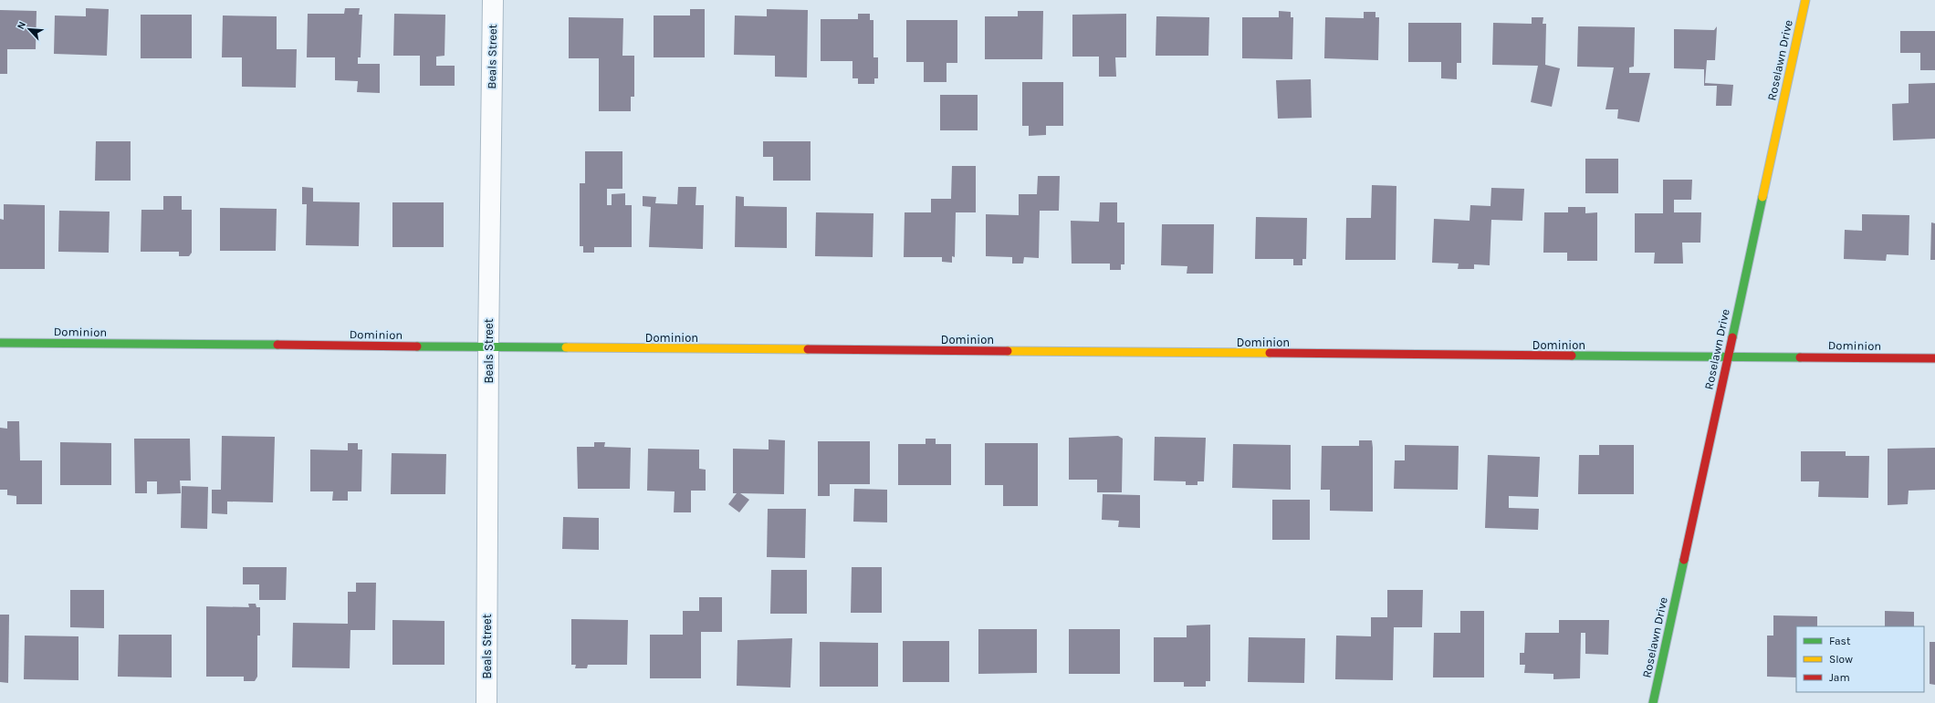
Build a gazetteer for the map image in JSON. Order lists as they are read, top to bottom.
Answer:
{
  "streets": {
    "street": ["Beals Street", "Roselawn Drive", "Dominion"]
  },
  "crossings": [
    ["Beals Street", "Dominion"],
    ["Roselawn Drive", "Dominion"]
  ],
  "legend": ["Fast", "Slow", "Jam"],
  "north": "top left"
}
